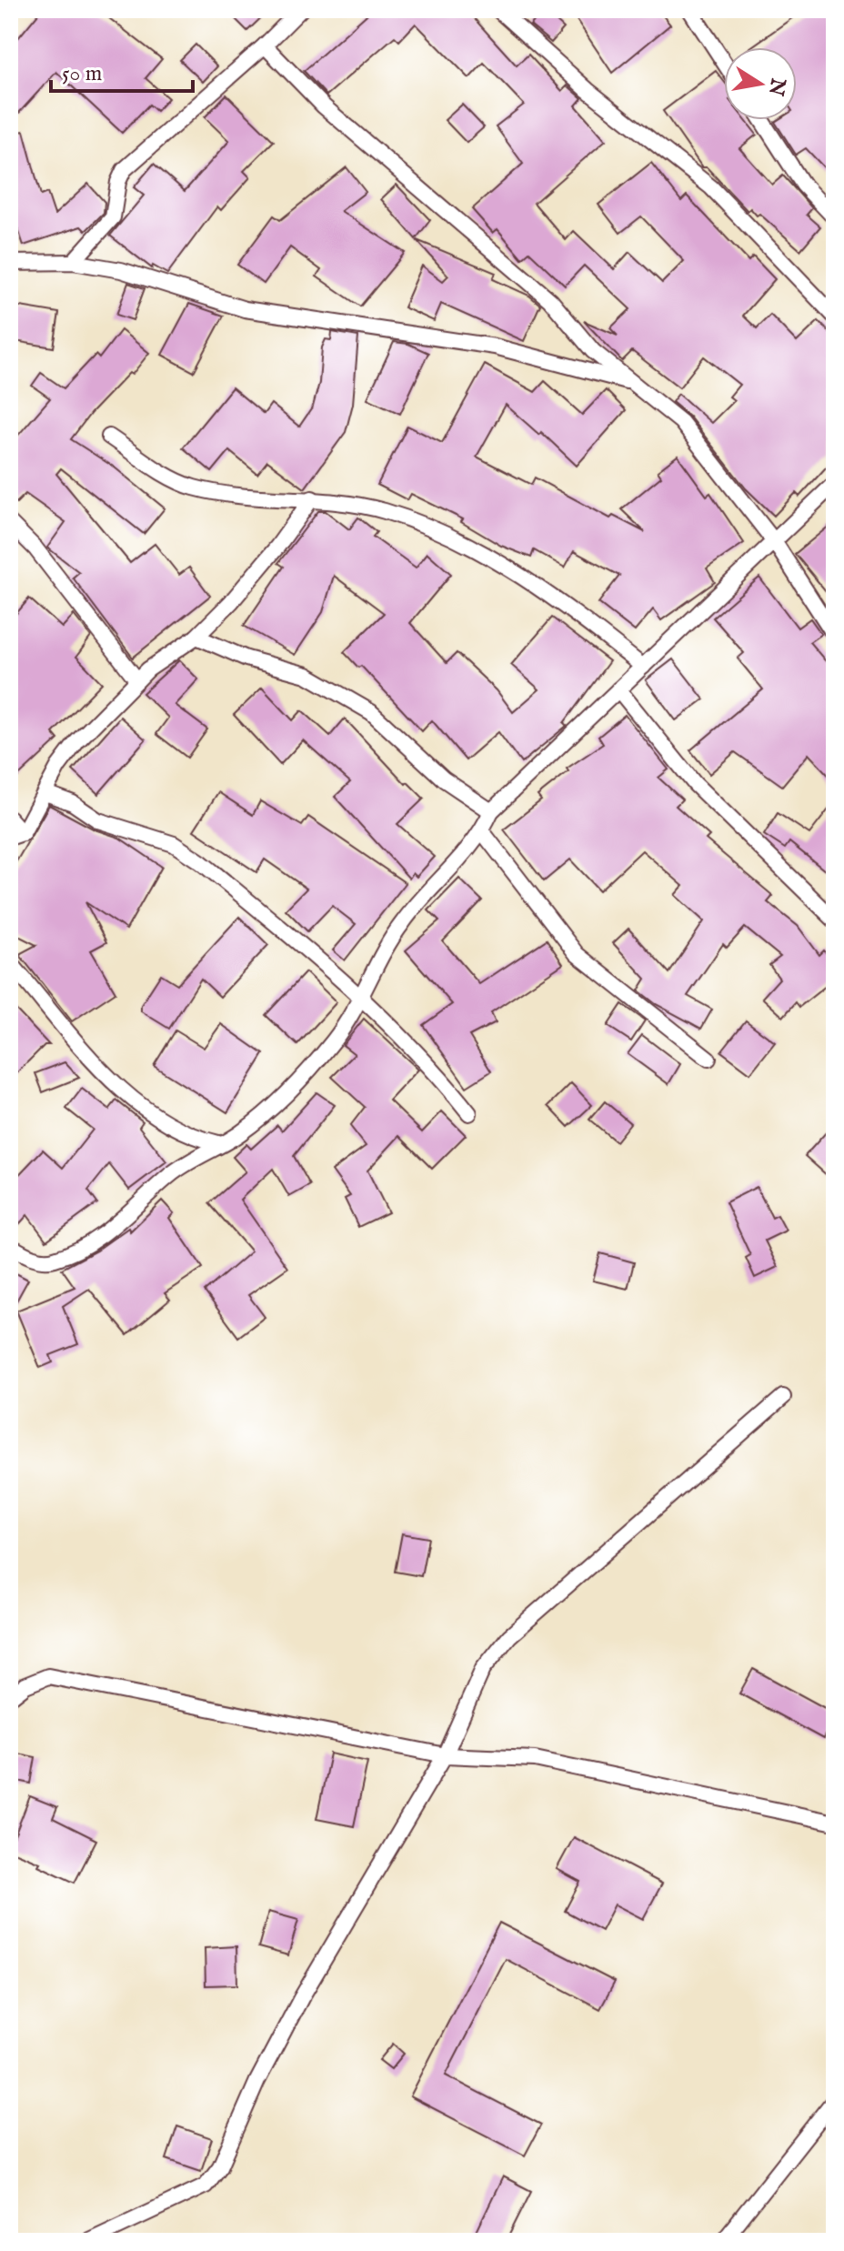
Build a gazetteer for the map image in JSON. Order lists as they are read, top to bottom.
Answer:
{
  "scale_bar": "50 m",
  "north": "right"
}
